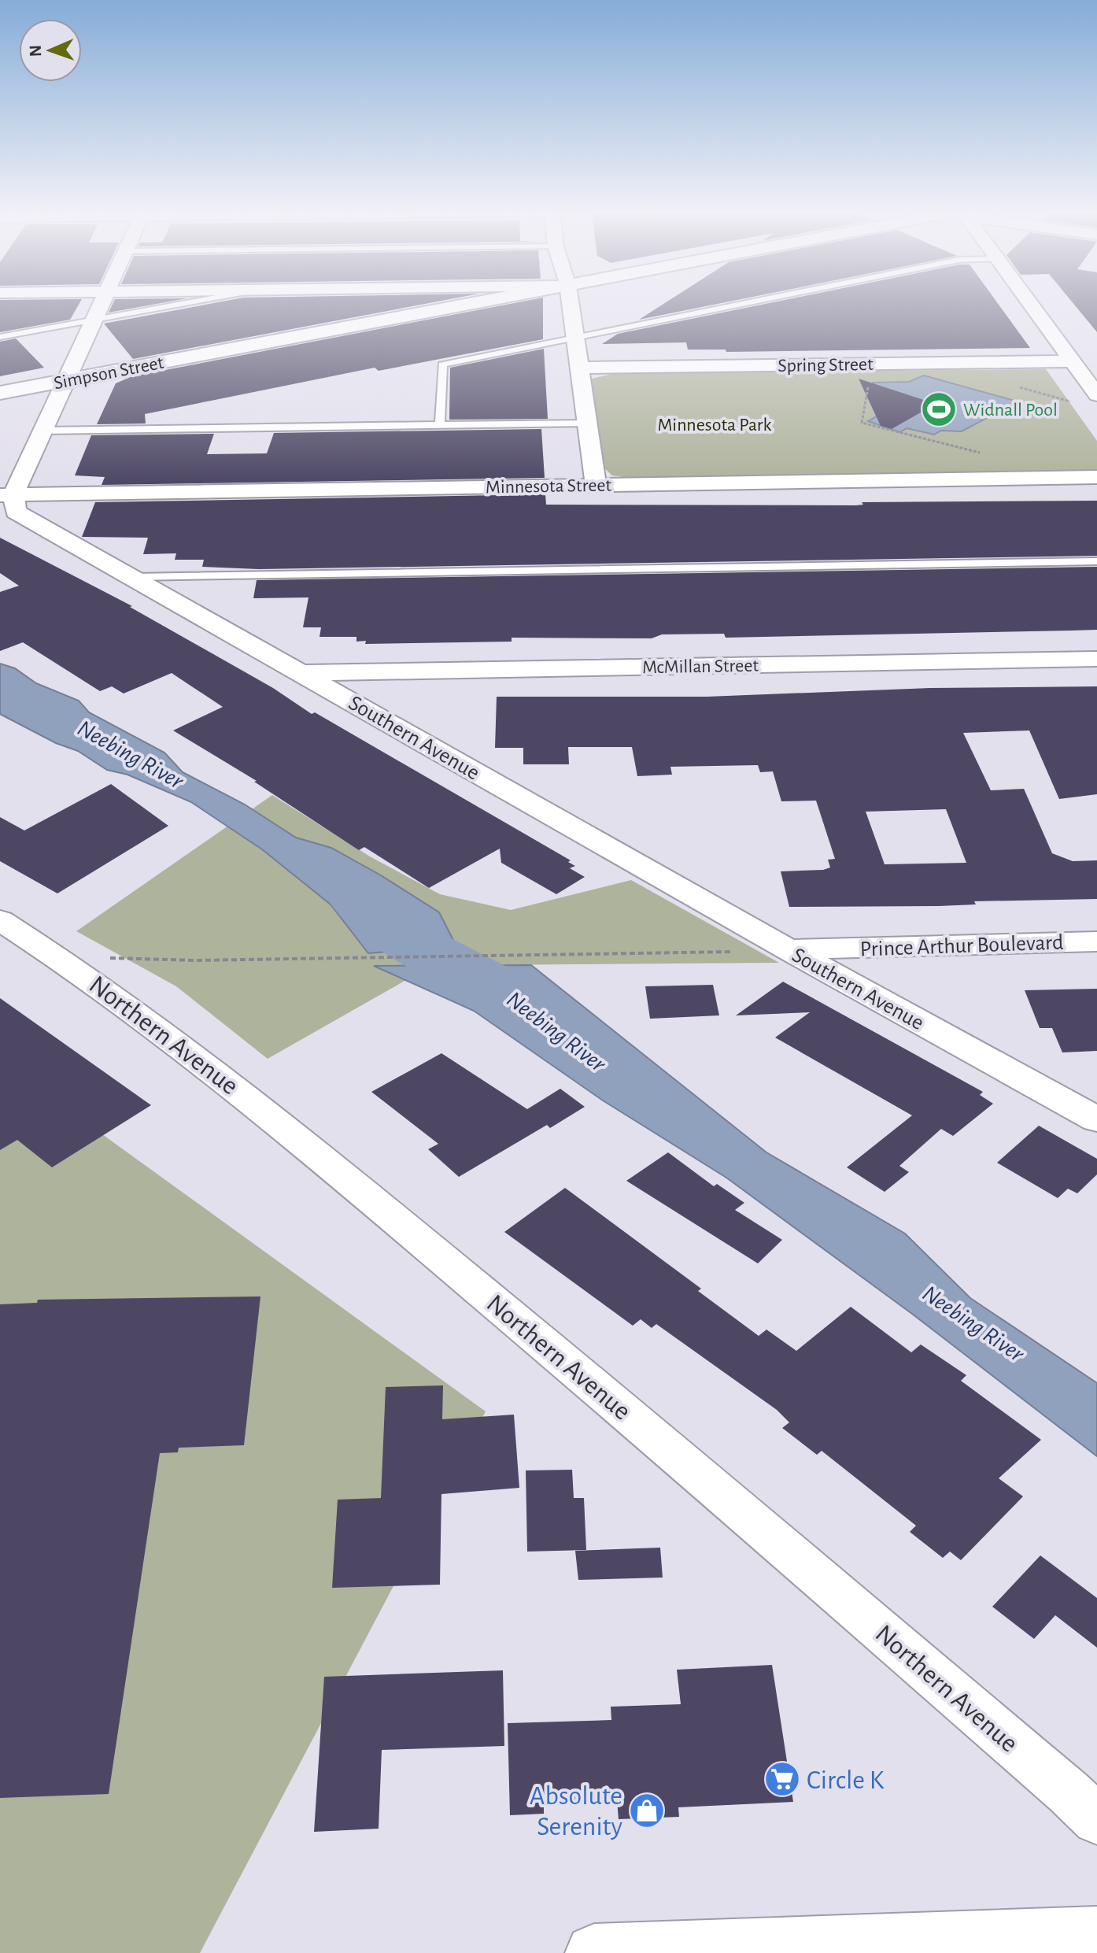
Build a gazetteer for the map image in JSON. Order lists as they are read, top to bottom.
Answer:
{
  "streets": {
    "main road": ["Simpson Street"],
    "street": [
      "Spring Street",
      "Minnesota Street",
      "McMillan Street",
      "Southern Avenue",
      "Prince Arthur Boulevard",
      "Northern Avenue"
    ]
  },
  "crossings": [
    ["Minnesota Street", "Southern Avenue"],
    ["McMillan Street", "Southern Avenue"],
    ["Southern Avenue", "Prince Arthur Boulevard"]
  ],
  "water": ["Neebing River"],
  "parks": ["Minnesota Park"],
  "places": {
    "sports": ["Widnall Pool"],
    "supermarket": ["Circle K"],
    "shop": ["Absolute Serenity"]
  },
  "north": "left"
}
